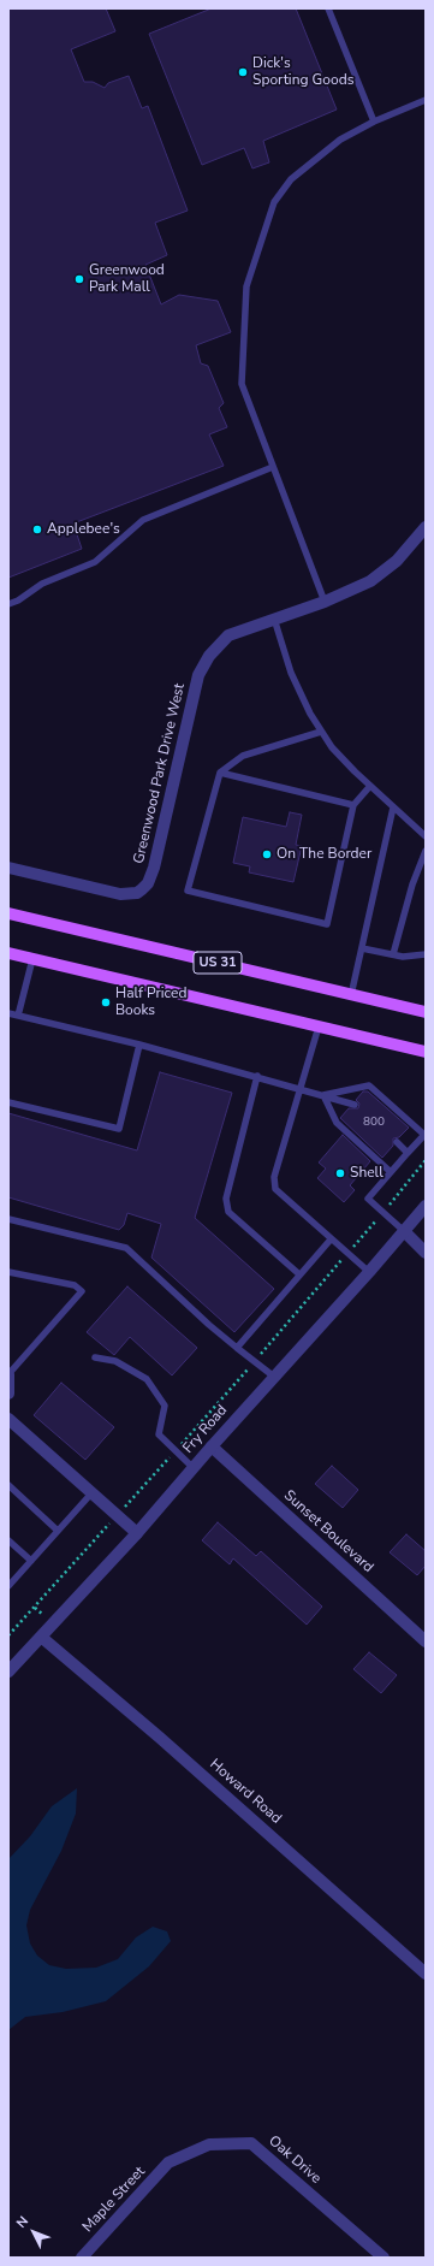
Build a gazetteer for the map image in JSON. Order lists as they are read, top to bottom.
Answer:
{
  "streets": {
    "main road": ["US 31"],
    "street": [
      "Greenwood Park Drive West",
      "Fry Road",
      "Sunset Boulevard",
      "Howard Road",
      "Oak Drive",
      "Maple Street"
    ]
  },
  "crossings": [
    ["Fry Road", "Sunset Boulevard"],
    ["Fry Road", "Howard Road"],
    ["Oak Drive", "Maple Street"]
  ],
  "places": [
    "Dick's Sporting Goods",
    "Greenwood Park Mall",
    "Applebee's",
    "On The Border",
    "Half Priced Books",
    "Shell"
  ],
  "house_numbers": ["800"],
  "north": "top left"
}
